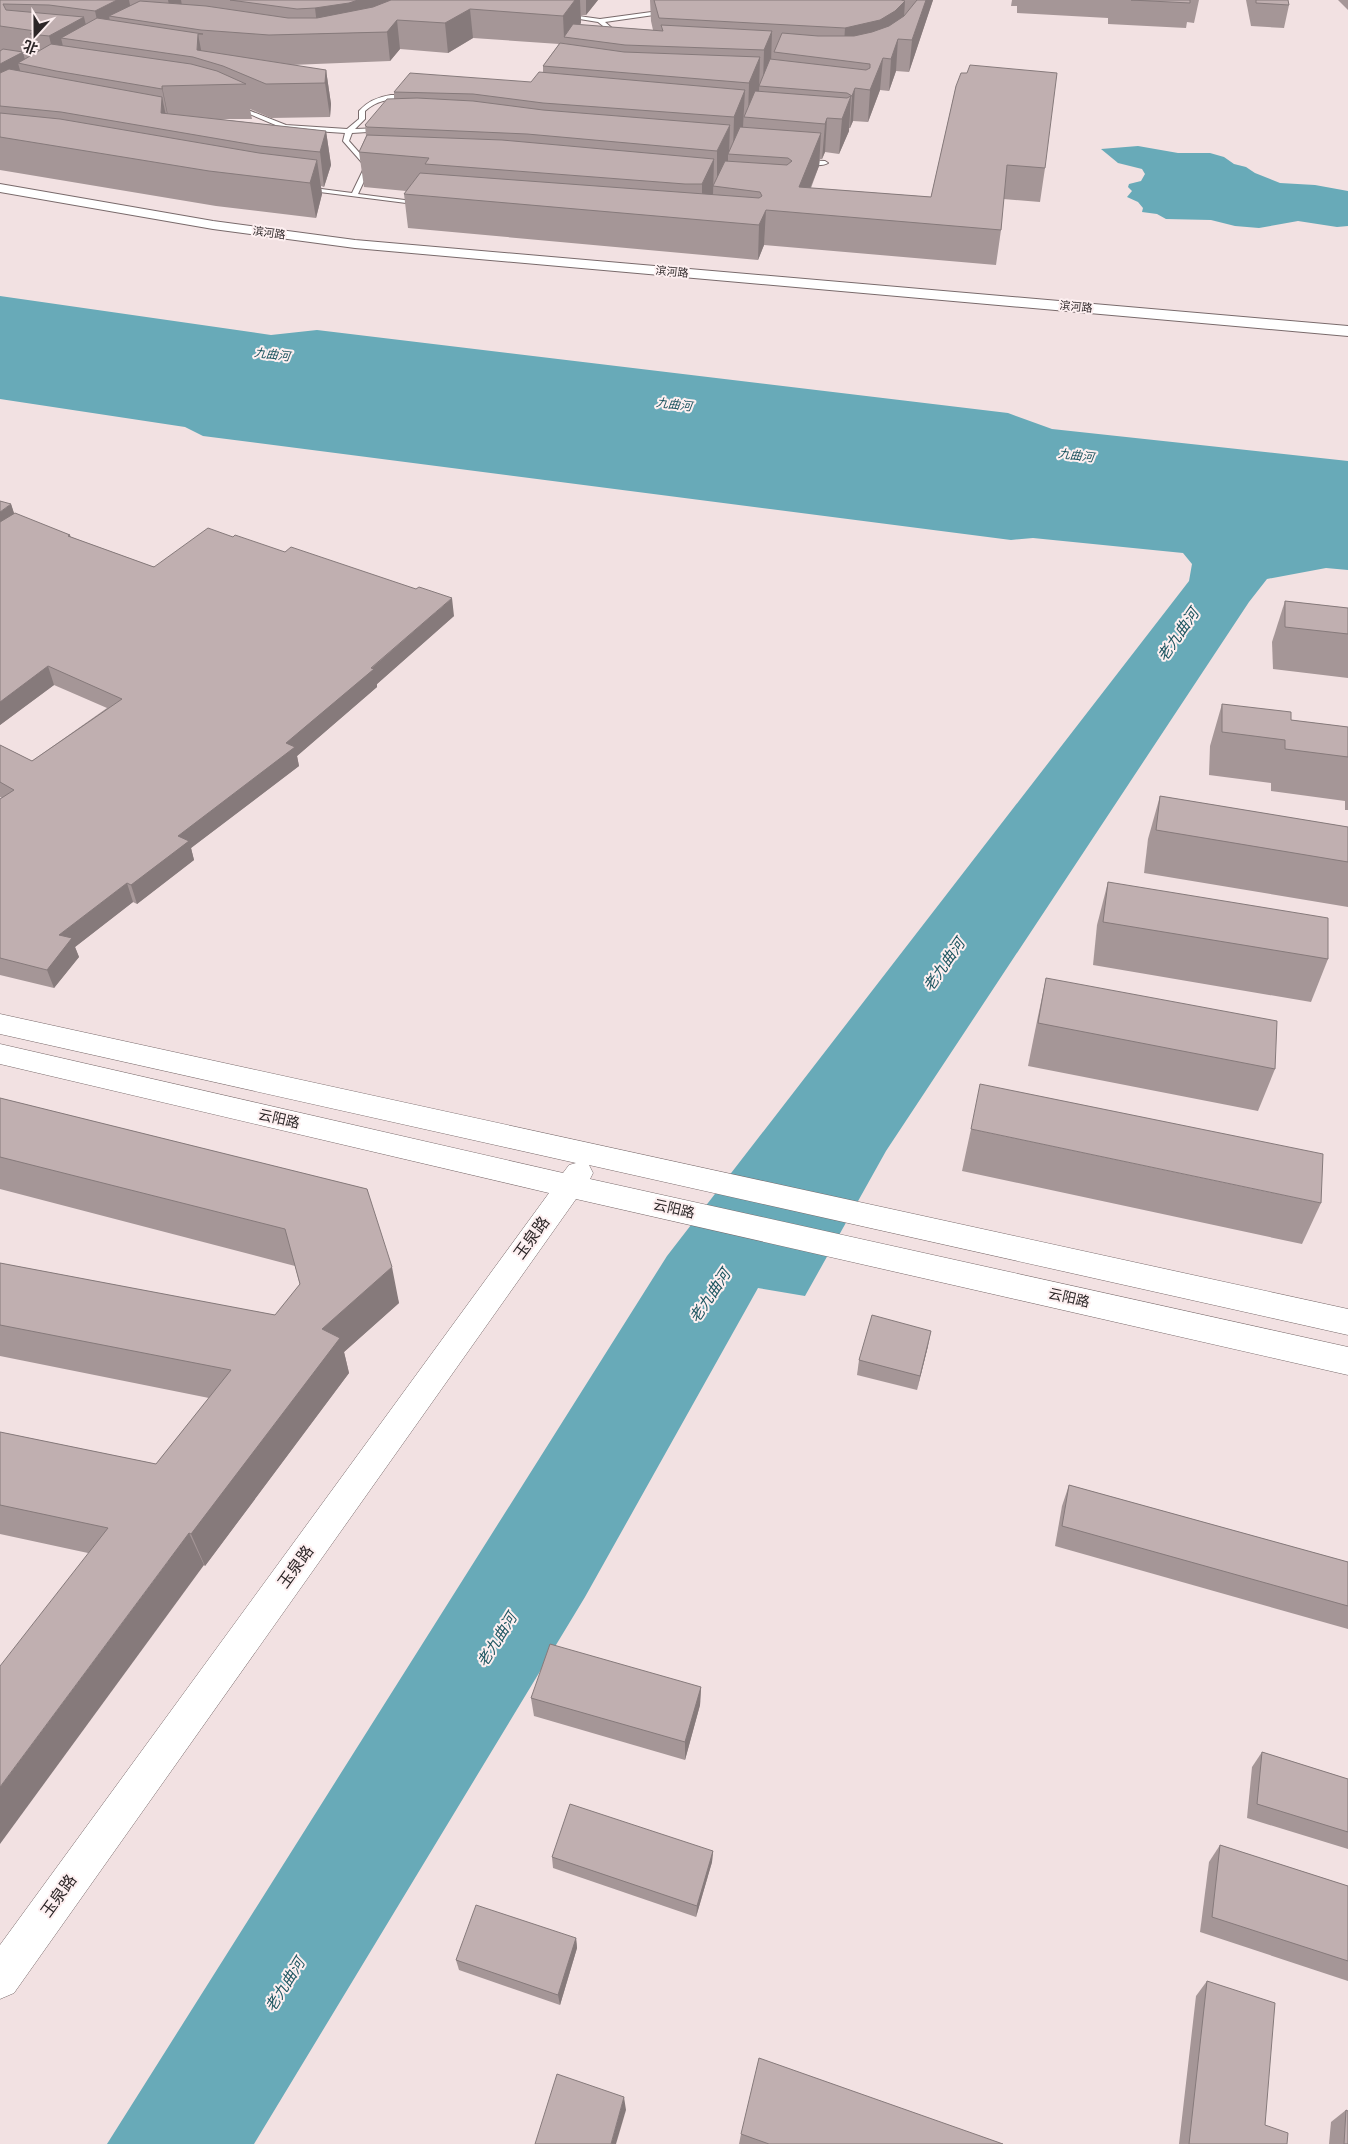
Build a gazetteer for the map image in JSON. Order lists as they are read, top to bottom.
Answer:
{
  "streets": {
    "street": ["滨河路", "云阳路", "玉泉路"]
  },
  "crossings": [
    ["云阳路", "玉泉路"]
  ],
  "water": ["九曲河", "老九曲河"],
  "north": "bottom"
}
